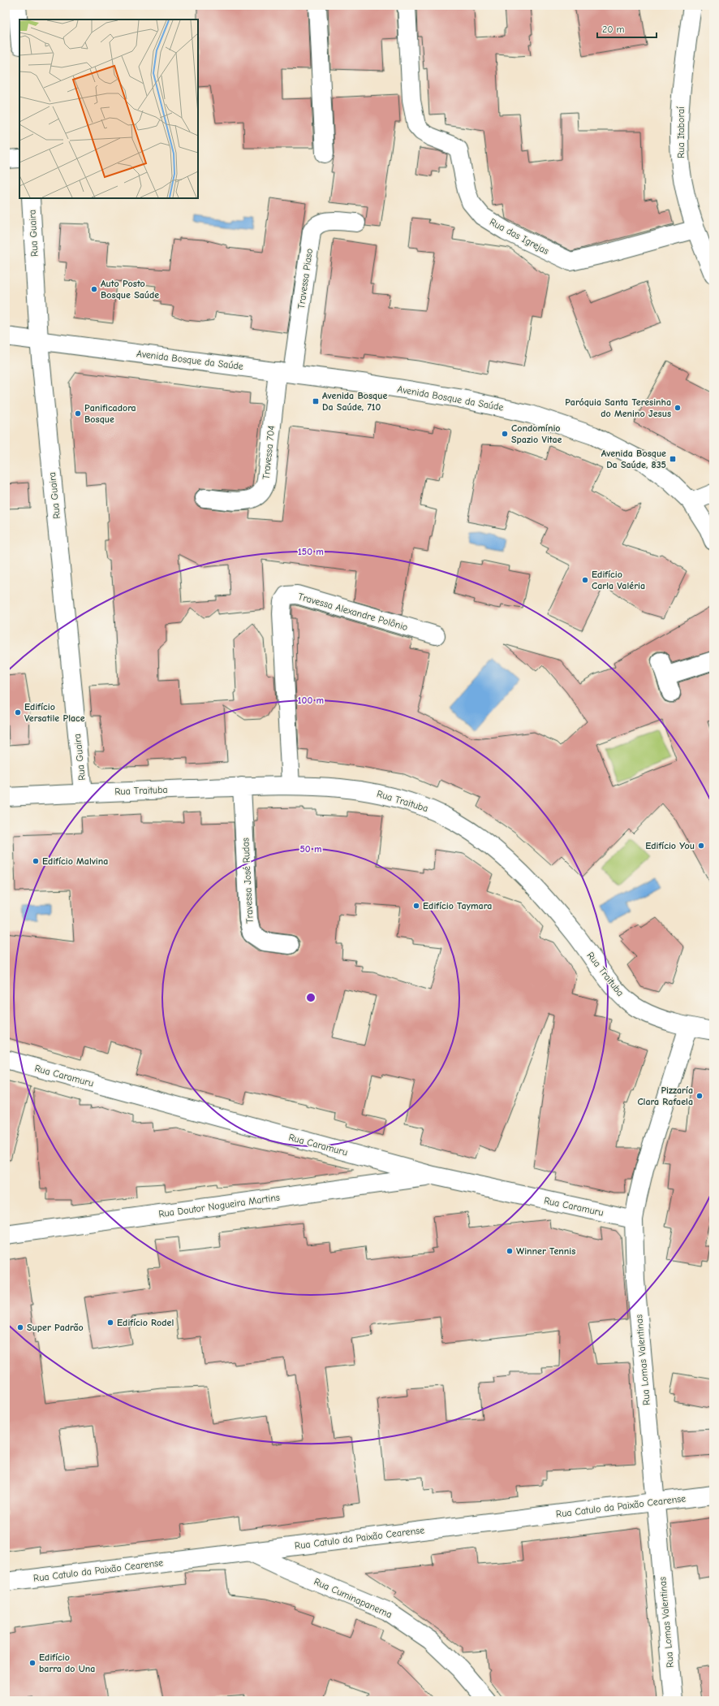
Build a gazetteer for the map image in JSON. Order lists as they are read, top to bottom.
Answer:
{
  "streets": {
    "street": [
      "Rua Itaboraí",
      "Rua Guaira",
      "Rua das Igrejas",
      "Travessa Piaso",
      "Avenida Bosque da Saúde",
      "Travessa 704",
      "Travessa Alexandre Polônio",
      "Rua Traituba",
      "Travessa José Rudas",
      "Rua Caramuru",
      "Rua Doutor Nogueira Martins",
      "Rua Lomas Valentinas",
      "Rua Catulo da Paixão Cearense",
      "Rua Cuminapanema"
    ]
  },
  "crossings": [
    ["Rua Itaboraí", "Rua das Igrejas"],
    ["Rua Guaira", "Avenida Bosque da Saúde"],
    ["Rua Guaira", "Rua Traituba"],
    ["Travessa Piaso", "Avenida Bosque da Saúde"],
    ["Travessa Piaso", "Travessa 704"],
    ["Avenida Bosque da Saúde", "Travessa 704"],
    ["Travessa Alexandre Polônio", "Rua Traituba"],
    ["Rua Traituba", "Travessa José Rudas"],
    ["Rua Traituba", "Rua Lomas Valentinas"],
    ["Rua Caramuru", "Rua Doutor Nogueira Martins"],
    ["Rua Caramuru", "Rua Lomas Valentinas"],
    ["Rua Lomas Valentinas", "Rua Catulo da Paixão Cearense"],
    ["Rua Catulo da Paixão Cearense", "Rua Cuminapanema"]
  ],
  "places": {
    "other": [
      "Auto Posto Bosque Saúde",
      "Paróquia Santa Teresinha do Menino Jesus",
      "Panificadora Bosque",
      "Condomínio Spazio Vitae",
      "Edifício Carla Valéria",
      "Edifício Versatile Place",
      "Edifício You",
      "Edifício Malvina",
      "Edifício Taymara",
      "Pizzaría Clara Rafaela",
      "Winner Tennis",
      "Edifício Rodel",
      "Super Padrão",
      "Edifício barra do Una"
    ],
    "transit": ["Avenida Bosque Da Saúde, 710", "Avenida Bosque Da Saúde, 835"]
  },
  "scale_bar": "20 m",
  "rings": ["150 m", "100 m", "50 m"]
}
